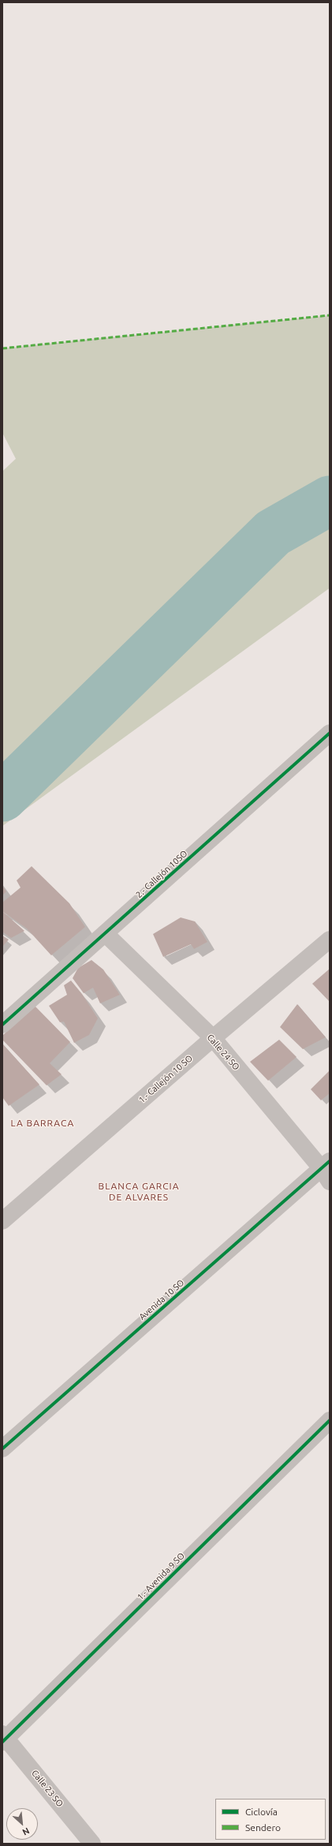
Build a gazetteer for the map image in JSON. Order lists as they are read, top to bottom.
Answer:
{
  "streets": {
    "street": [
      "2.- Callejón 10SO",
      "Calle 24 SO",
      "1.- Callejón 10 SO",
      "Avenida 10 SO",
      "1.- Avenida 9 SO",
      "Calle 23 SO"
    ]
  },
  "crossings": [
    ["2.- Callejón 10SO", "Calle 24 SO"],
    ["Calle 24 SO", "1.- Callejón 10 SO"],
    ["Calle 24 SO", "Avenida 10 SO"],
    ["1.- Avenida 9 SO", "Calle 23 SO"]
  ],
  "districts": ["LA BARRACA", "BLANCA GARCIA DE ALVARES"],
  "legend": ["Ciclovía", "Sendero"],
  "north": "bottom right"
}
